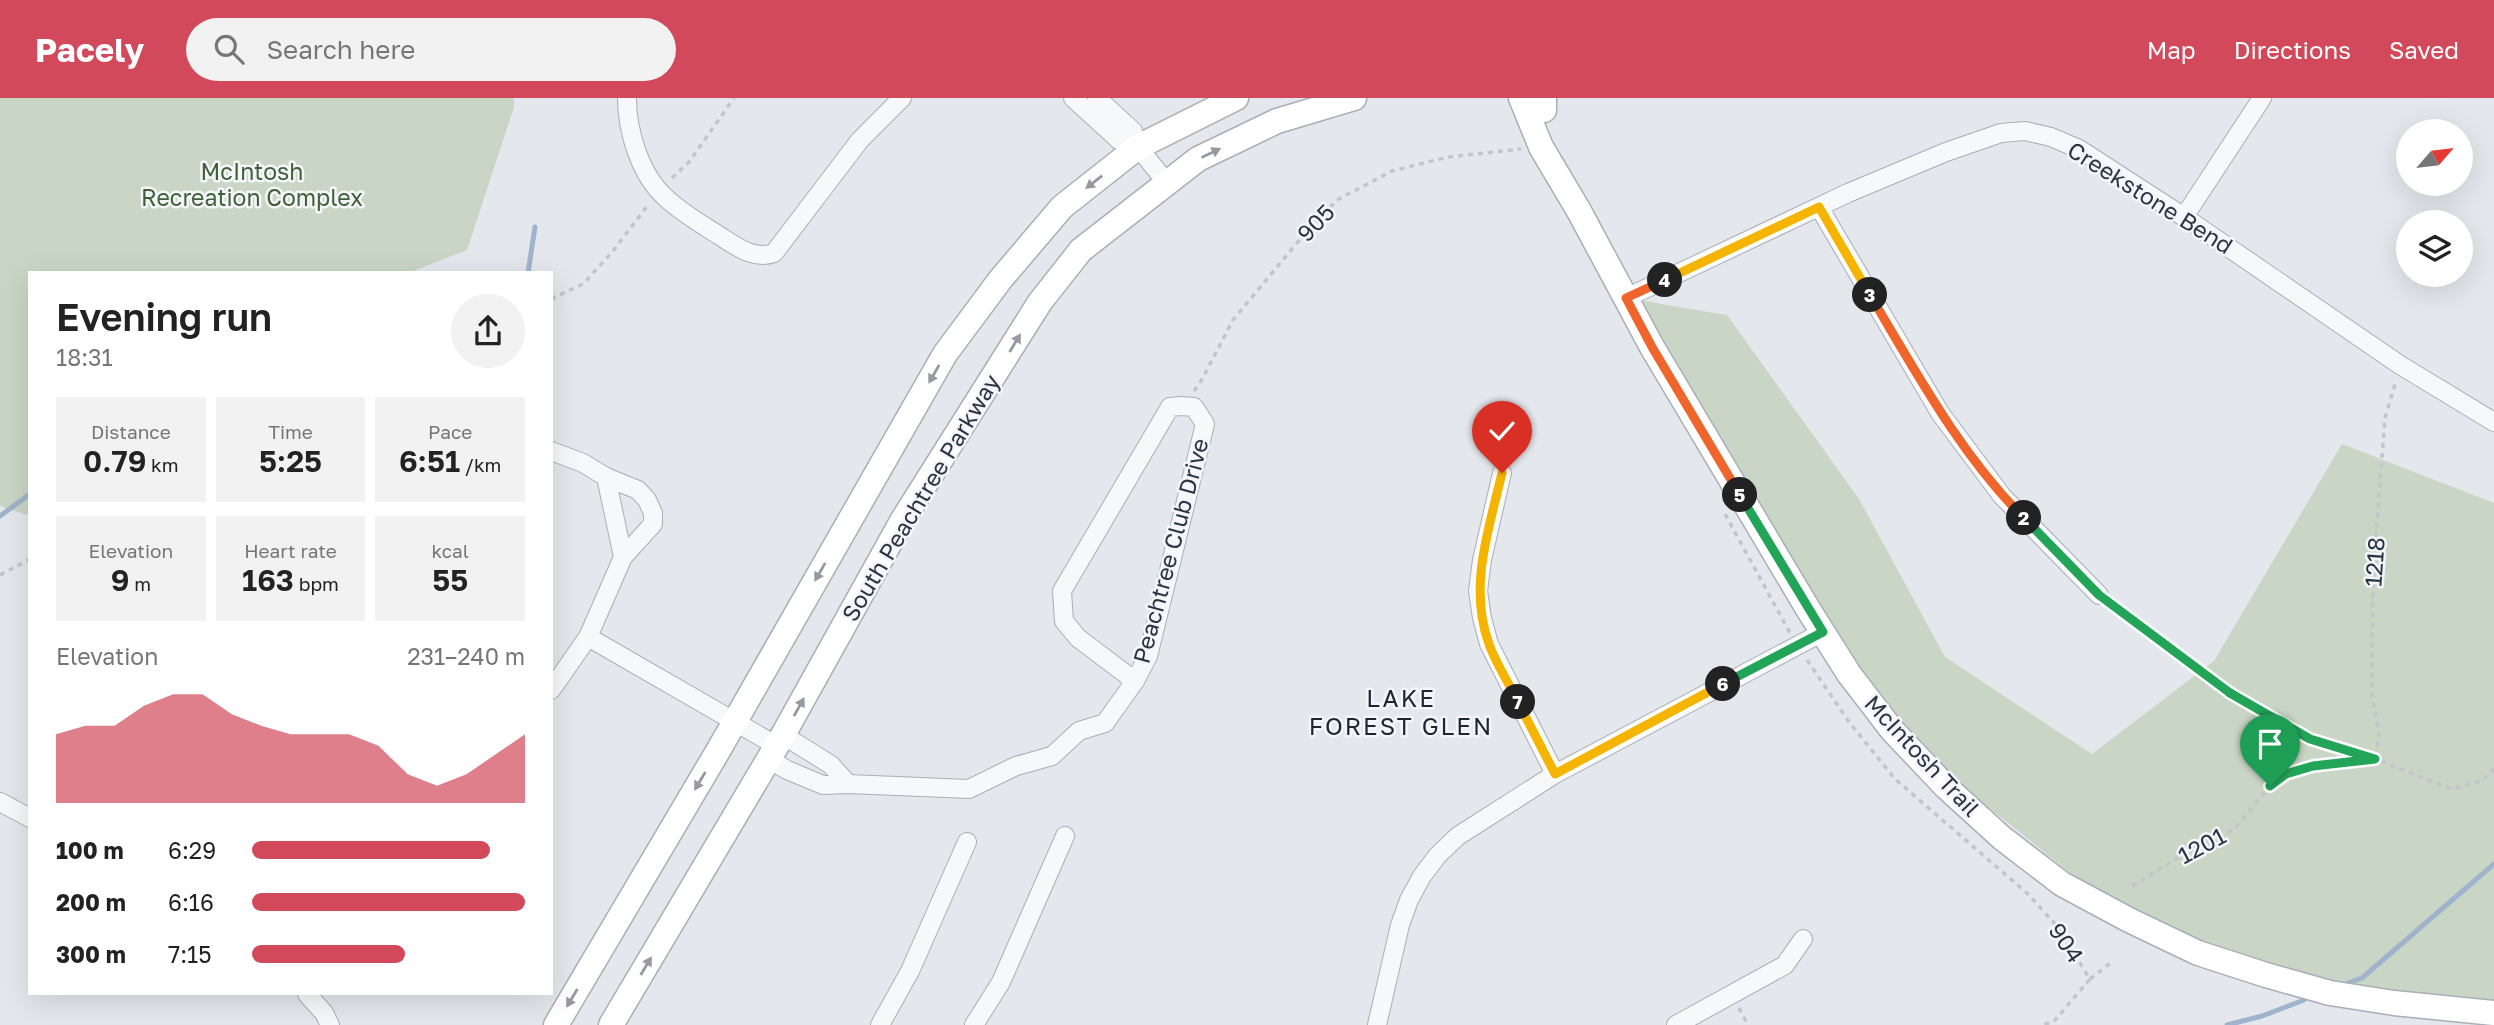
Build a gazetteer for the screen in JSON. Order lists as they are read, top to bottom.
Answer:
{
  "streets": {
    "main road": ["South Peachtree Parkway", "McIntosh Trail"],
    "street": ["Creekstone Bend", "Peachtree Club Drive"],
    "path": [
      "905",
      "1218",
      "1201",
      "904"
    ]
  },
  "crossings": [
    ["Creekstone Bend", "1218"],
    ["Creekstone Bend", "McIntosh Trail"],
    ["905", "Peachtree Club Drive"],
    ["South Peachtree Parkway", "Peachtree Club Drive"],
    ["1218", "1201"]
  ],
  "districts": ["LAKE FOREST GLEN"],
  "parks": ["McIntosh Recreation Complex"],
  "north": "top right",
  "page": {
    "header": "Pacely",
    "search": "Search here",
    "nav": ["Map", "Directions", "Saved"],
    "pins": [
      "4",
      "3",
      "5",
      "2",
      "6",
      "7"
    ],
    "heading": ["Evening run", "18:31"],
    "stats": [
      ["Distance", "0.79 km"],
      ["Time", "5:25"],
      ["Pace", "6:51 /km"],
      ["Elevation", "9 m"],
      ["Heart rate", "163 bpm"],
      ["kcal", "55"]
    ],
    "chart": ["Elevation", "231–240 m"],
    "list": [
      {
        "name": "100 m",
        "note": "6:29"
      },
      {
        "name": "200 m",
        "note": "6:16"
      },
      {
        "name": "300 m",
        "note": "7:15"
      }
    ]
  }
}
